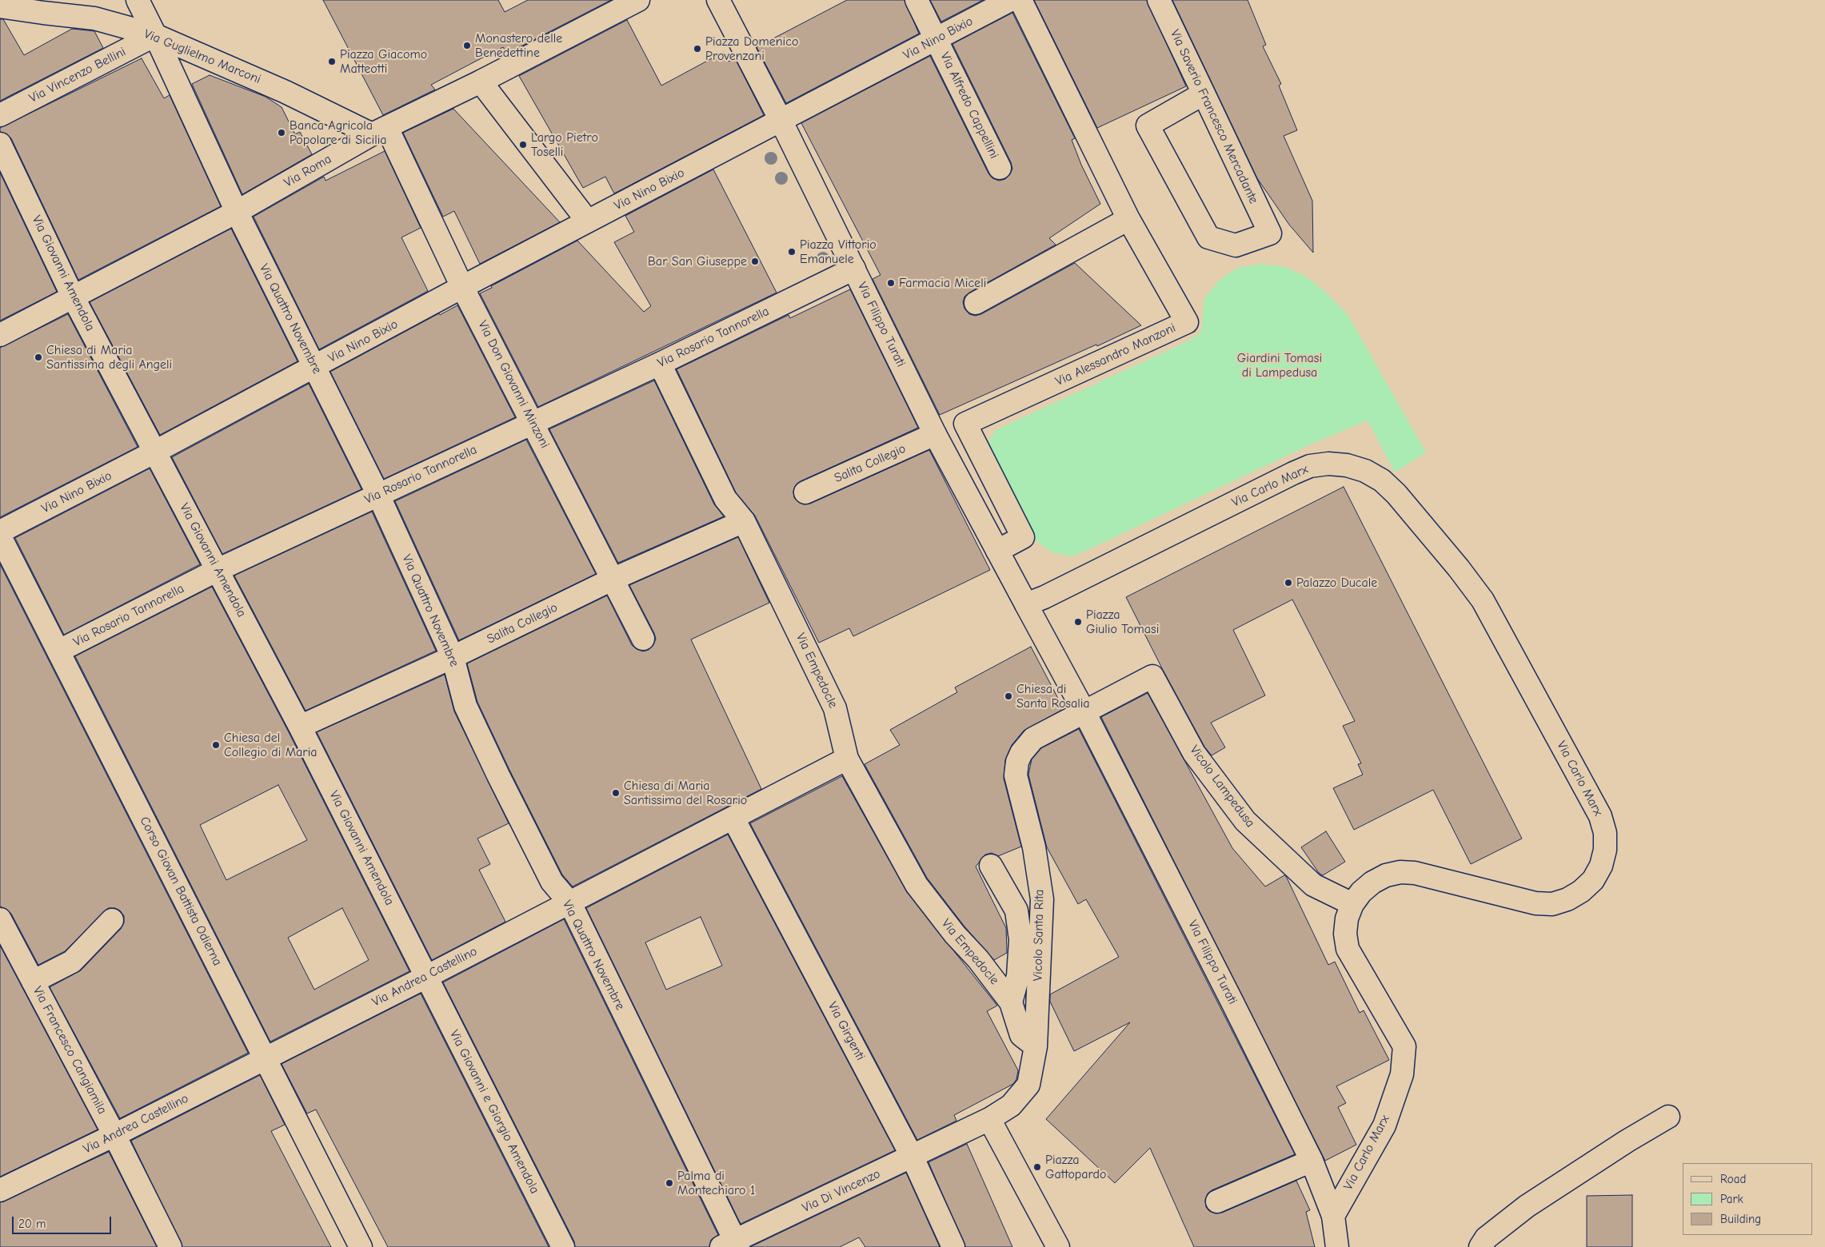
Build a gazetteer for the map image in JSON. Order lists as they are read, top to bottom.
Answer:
{
  "streets": {
    "street": [
      "Via Nino Bixio",
      "Via Guglielmo Marconi",
      "Via Vincenzo Bellini",
      "Via Alfredo Cappellini",
      "Via Saverio Francesco Mercadante",
      "Via Roma",
      "Via Giovanni Amendola",
      "Via Quattro Novembre",
      "Via Filippo Turati",
      "Via Rosario Tannorella",
      "Via Alessandro Manzoni",
      "Via Don Giovanni Minzoni",
      "Salita Collegio",
      "Via Carlo Marx",
      "Via Empedocle",
      "Vicolo Lampedusa",
      "Corso Giovan Battista Odierna",
      "Vicolo Santa Rita",
      "Via Andrea Castellino",
      "Via Girgenti",
      "Via Francesco Cangiamila",
      "Via Giovanni e Giorgio Amendola",
      "Via Di Vincenzo"
    ]
  },
  "crossings": [
    ["Via Nino Bixio", "Via Alfredo Cappellini"],
    ["Via Nino Bixio", "Via Giovanni Amendola"],
    ["Via Nino Bixio", "Via Quattro Novembre"],
    ["Via Nino Bixio", "Via Filippo Turati"],
    ["Via Nino Bixio", "Via Don Giovanni Minzoni"],
    ["Via Guglielmo Marconi", "Via Vincenzo Bellini"],
    ["Via Guglielmo Marconi", "Via Roma"],
    ["Via Guglielmo Marconi", "Via Quattro Novembre"],
    ["Via Guglielmo Marconi", "Via Don Giovanni Minzoni"],
    ["Via Vincenzo Bellini", "Via Quattro Novembre"],
    ["Via Roma", "Via Giovanni Amendola"],
    ["Via Roma", "Via Quattro Novembre"],
    ["Via Roma", "Via Don Giovanni Minzoni"],
    ["Via Giovanni Amendola", "Via Rosario Tannorella"],
    ["Via Giovanni Amendola", "Salita Collegio"],
    ["Via Giovanni Amendola", "Via Andrea Castellino"],
    ["Via Giovanni Amendola", "Via Giovanni e Giorgio Amendola"],
    ["Via Quattro Novembre", "Via Rosario Tannorella"],
    ["Via Quattro Novembre", "Salita Collegio"],
    ["Via Quattro Novembre", "Via Andrea Castellino"],
    ["Via Quattro Novembre", "Via Di Vincenzo"],
    ["Via Filippo Turati", "Via Rosario Tannorella"],
    ["Via Filippo Turati", "Via Alessandro Manzoni"],
    ["Via Filippo Turati", "Salita Collegio"],
    ["Via Filippo Turati", "Via Carlo Marx"],
    ["Via Filippo Turati", "Vicolo Santa Rita"],
    ["Via Rosario Tannorella", "Via Don Giovanni Minzoni"],
    ["Via Rosario Tannorella", "Via Empedocle"],
    ["Via Rosario Tannorella", "Corso Giovan Battista Odierna"],
    ["Via Don Giovanni Minzoni", "Salita Collegio"],
    ["Salita Collegio", "Via Empedocle"],
    ["Via Carlo Marx", "Vicolo Lampedusa"],
    ["Via Empedocle", "Vicolo Santa Rita"],
    ["Via Empedocle", "Via Andrea Castellino"],
    ["Vicolo Lampedusa", "Vicolo Santa Rita"],
    ["Corso Giovan Battista Odierna", "Via Andrea Castellino"],
    ["Vicolo Santa Rita", "Via Di Vincenzo"],
    ["Via Andrea Castellino", "Via Girgenti"],
    ["Via Andrea Castellino", "Via Francesco Cangiamila"],
    ["Via Andrea Castellino", "Via Giovanni e Giorgio Amendola"],
    ["Via Girgenti", "Via Di Vincenzo"]
  ],
  "parks": ["Giardini Tomasi di Lampedusa"],
  "places": [
    "Monastero delle Benedettine",
    "Piazza Domenico Provenzani",
    "Piazza Giacomo Matteotti",
    "Banca Agricola Popolare di Sicilia",
    "Largo Pietro Toselli",
    "Piazza Vittorio Emanuele",
    "Bar San Giuseppe",
    "Farmacia Miceli",
    "Chiesa di Maria Santissima degli Angeli",
    "Palazzo Ducale",
    "Piazza Giulio Tomasi",
    "Chiesa di Santa Rosalia",
    "Chiesa del Collegio di Maria",
    "Chiesa di Maria Santissima del Rosario",
    "Piazza Gattopardo",
    "Palma di Montechiaro 1"
  ],
  "legend": ["Road", "Park", "Building"],
  "scale_bar": "20 m"
}
